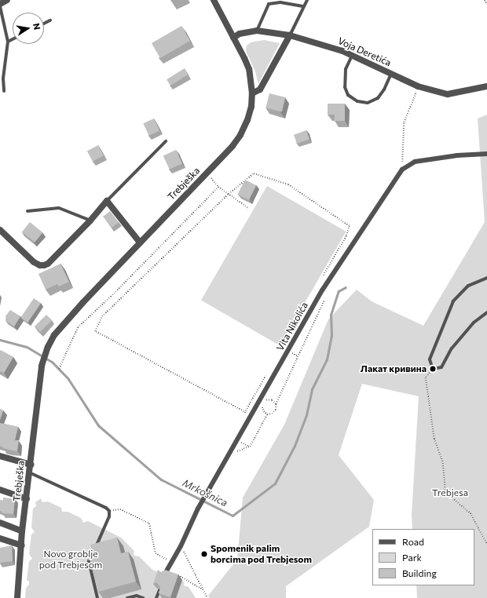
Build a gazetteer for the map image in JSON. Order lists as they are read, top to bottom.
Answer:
{
  "streets": {
    "street": ["Voja Deretića", "Trebješka", "Vita Nikolića"]
  },
  "crossings": [
    ["Voja Deretića", "Trebješka"]
  ],
  "water": ["Mrkošnica"],
  "parks": ["Trebjesa", "Novo groblje pod Trebjesom"],
  "places": ["Лакат кривина", "Spomenik palim borcima pod Trebjesom"],
  "legend": ["Road", "Park", "Building"],
  "north": "right"
}
